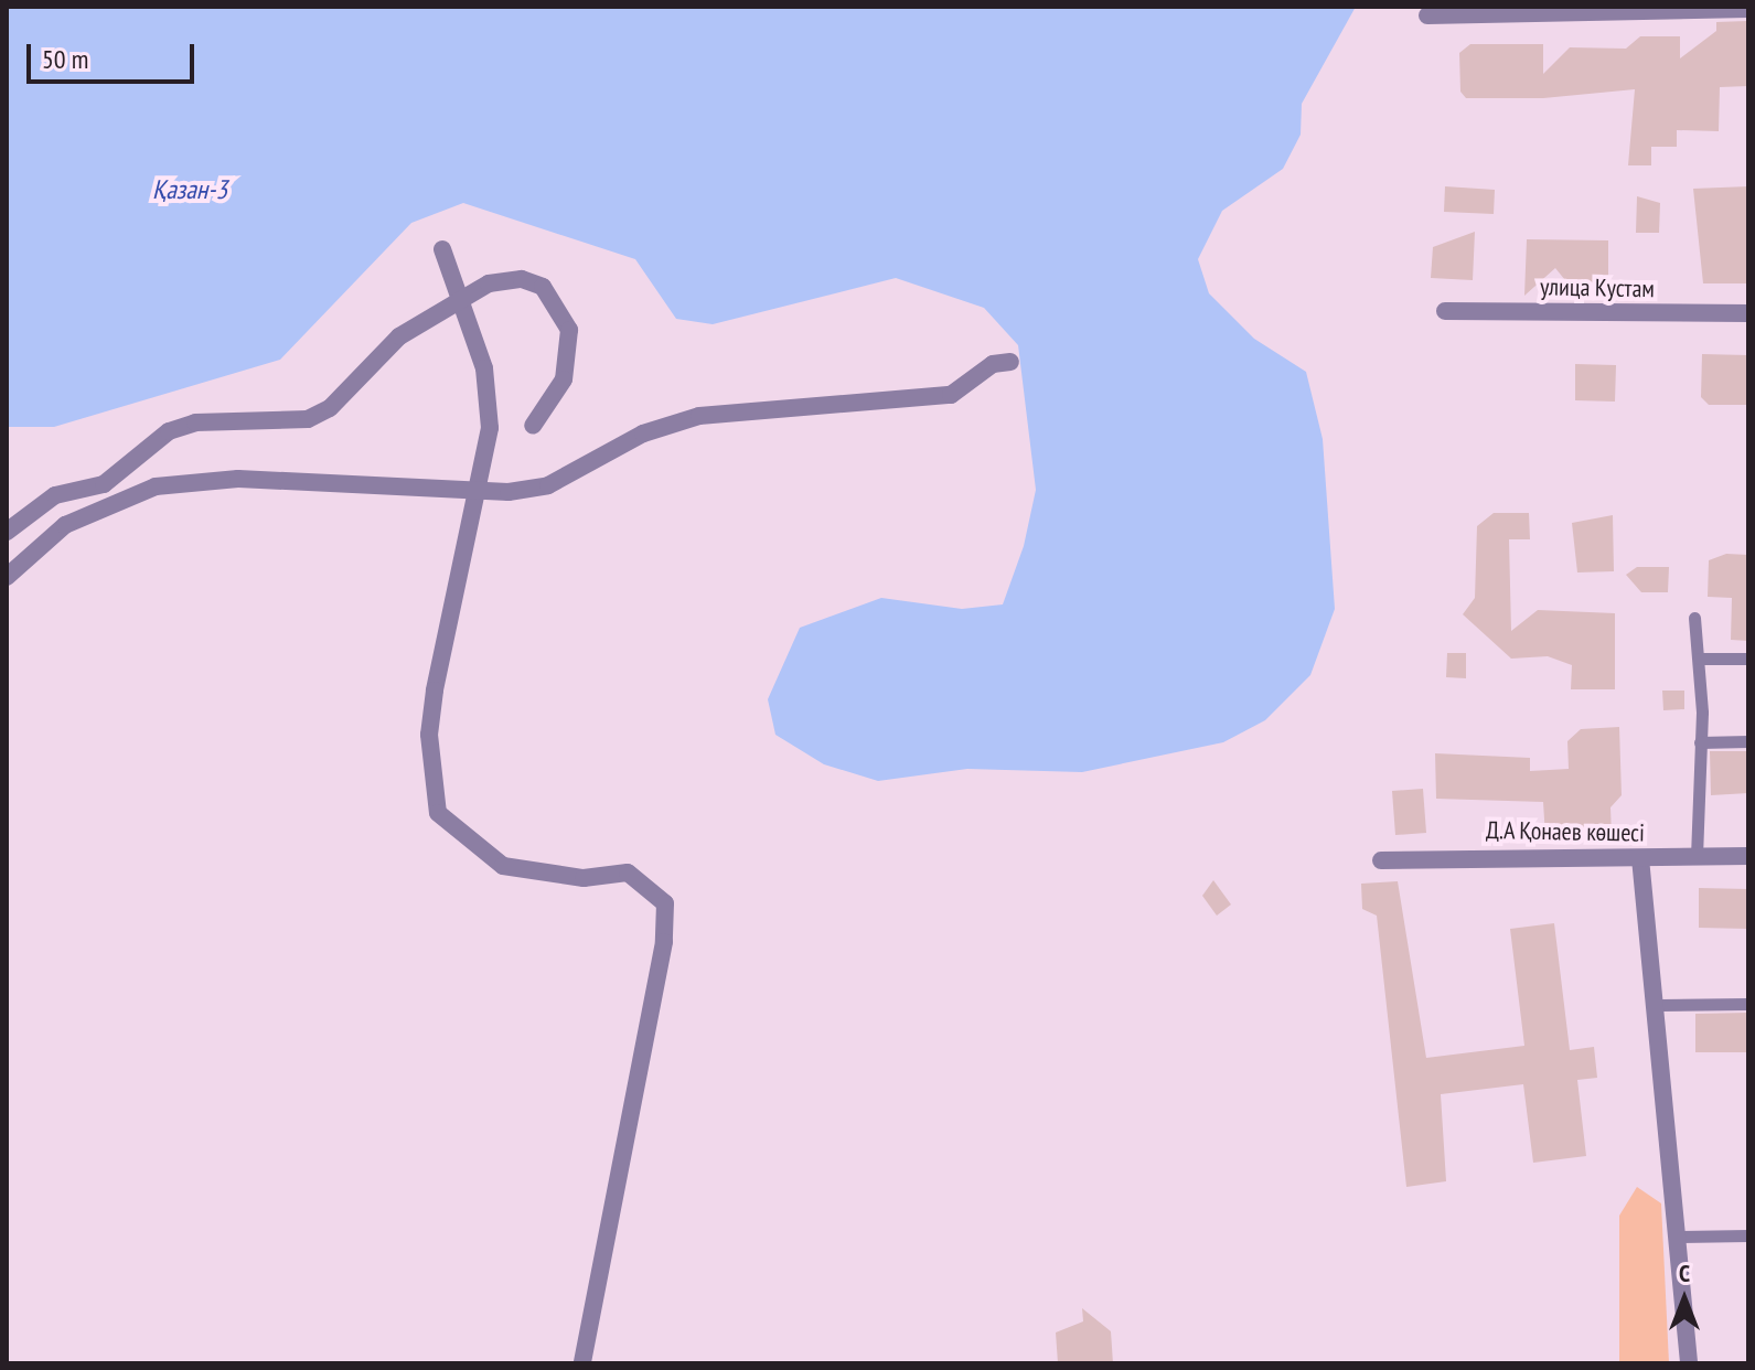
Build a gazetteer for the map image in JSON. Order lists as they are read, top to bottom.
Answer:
{
  "streets": {
    "street": ["улица Кустам", "Д.А Қонаев көшесі"]
  },
  "water": ["Қазан-3"],
  "scale_bar": "50 m",
  "north": "top"
}
